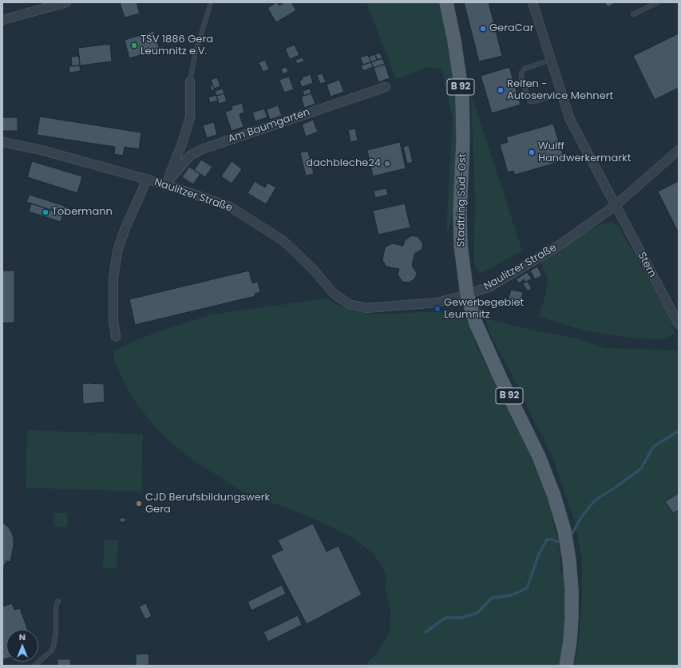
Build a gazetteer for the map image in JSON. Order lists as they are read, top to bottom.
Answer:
{
  "streets": {
    "main road": ["B 92", "Stadtring Süd-Ost"],
    "street": ["Am Baumgarten", "Naulitzer Straße", "Stern"]
  },
  "crossings": [
    ["Am Baumgarten", "Naulitzer Straße"],
    ["Naulitzer Straße", "Stadtring Süd-Ost"],
    ["Naulitzer Straße", "Stern"]
  ],
  "places": [
    "GeraCar",
    "TSV 1886 Gera Leumnitz e.V.",
    "Reifen - Autoservice Mehnert",
    "Wulff Handwerkermarkt",
    "dachbleche24",
    "Tobermann",
    "Gewerbegebiet Leumnitz",
    "CJD Berufsbildungswerk Gera"
  ],
  "north": "top"
}
